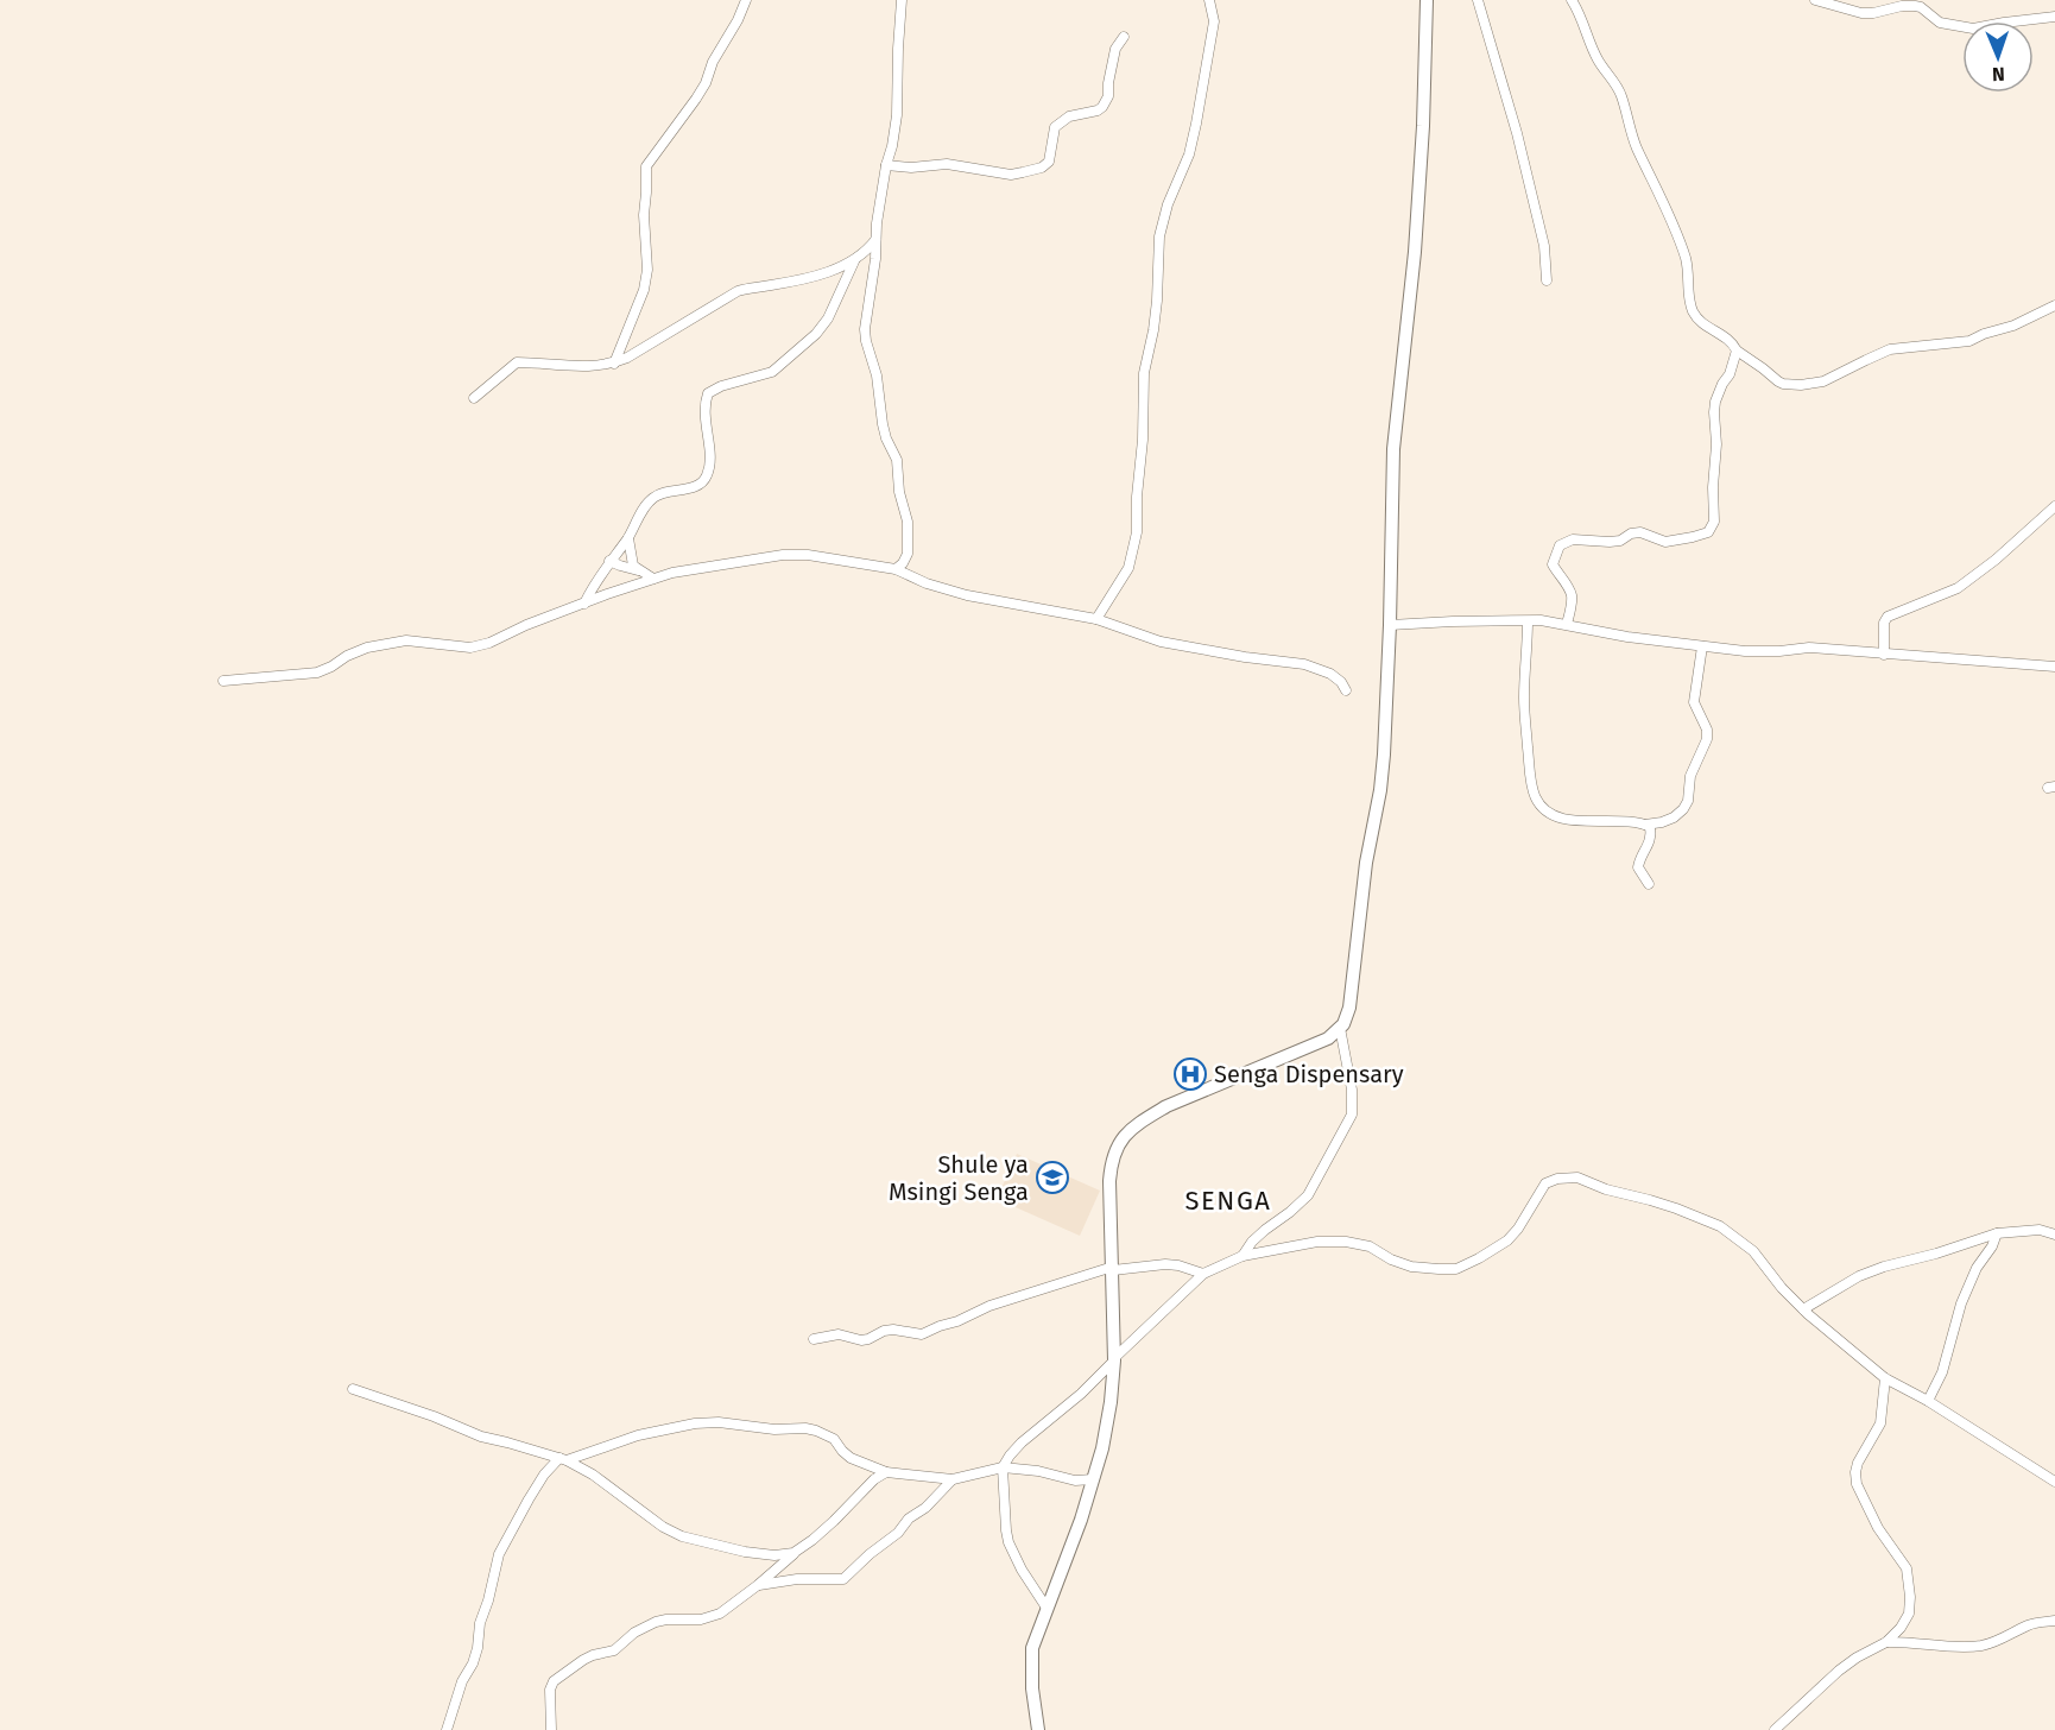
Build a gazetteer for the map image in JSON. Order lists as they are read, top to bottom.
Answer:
{
  "districts": ["SENGA"],
  "places": {
    "hospital": ["Senga Dispensary"],
    "school or university": ["Shule ya Msingi Senga"]
  },
  "north": "bottom"
}
